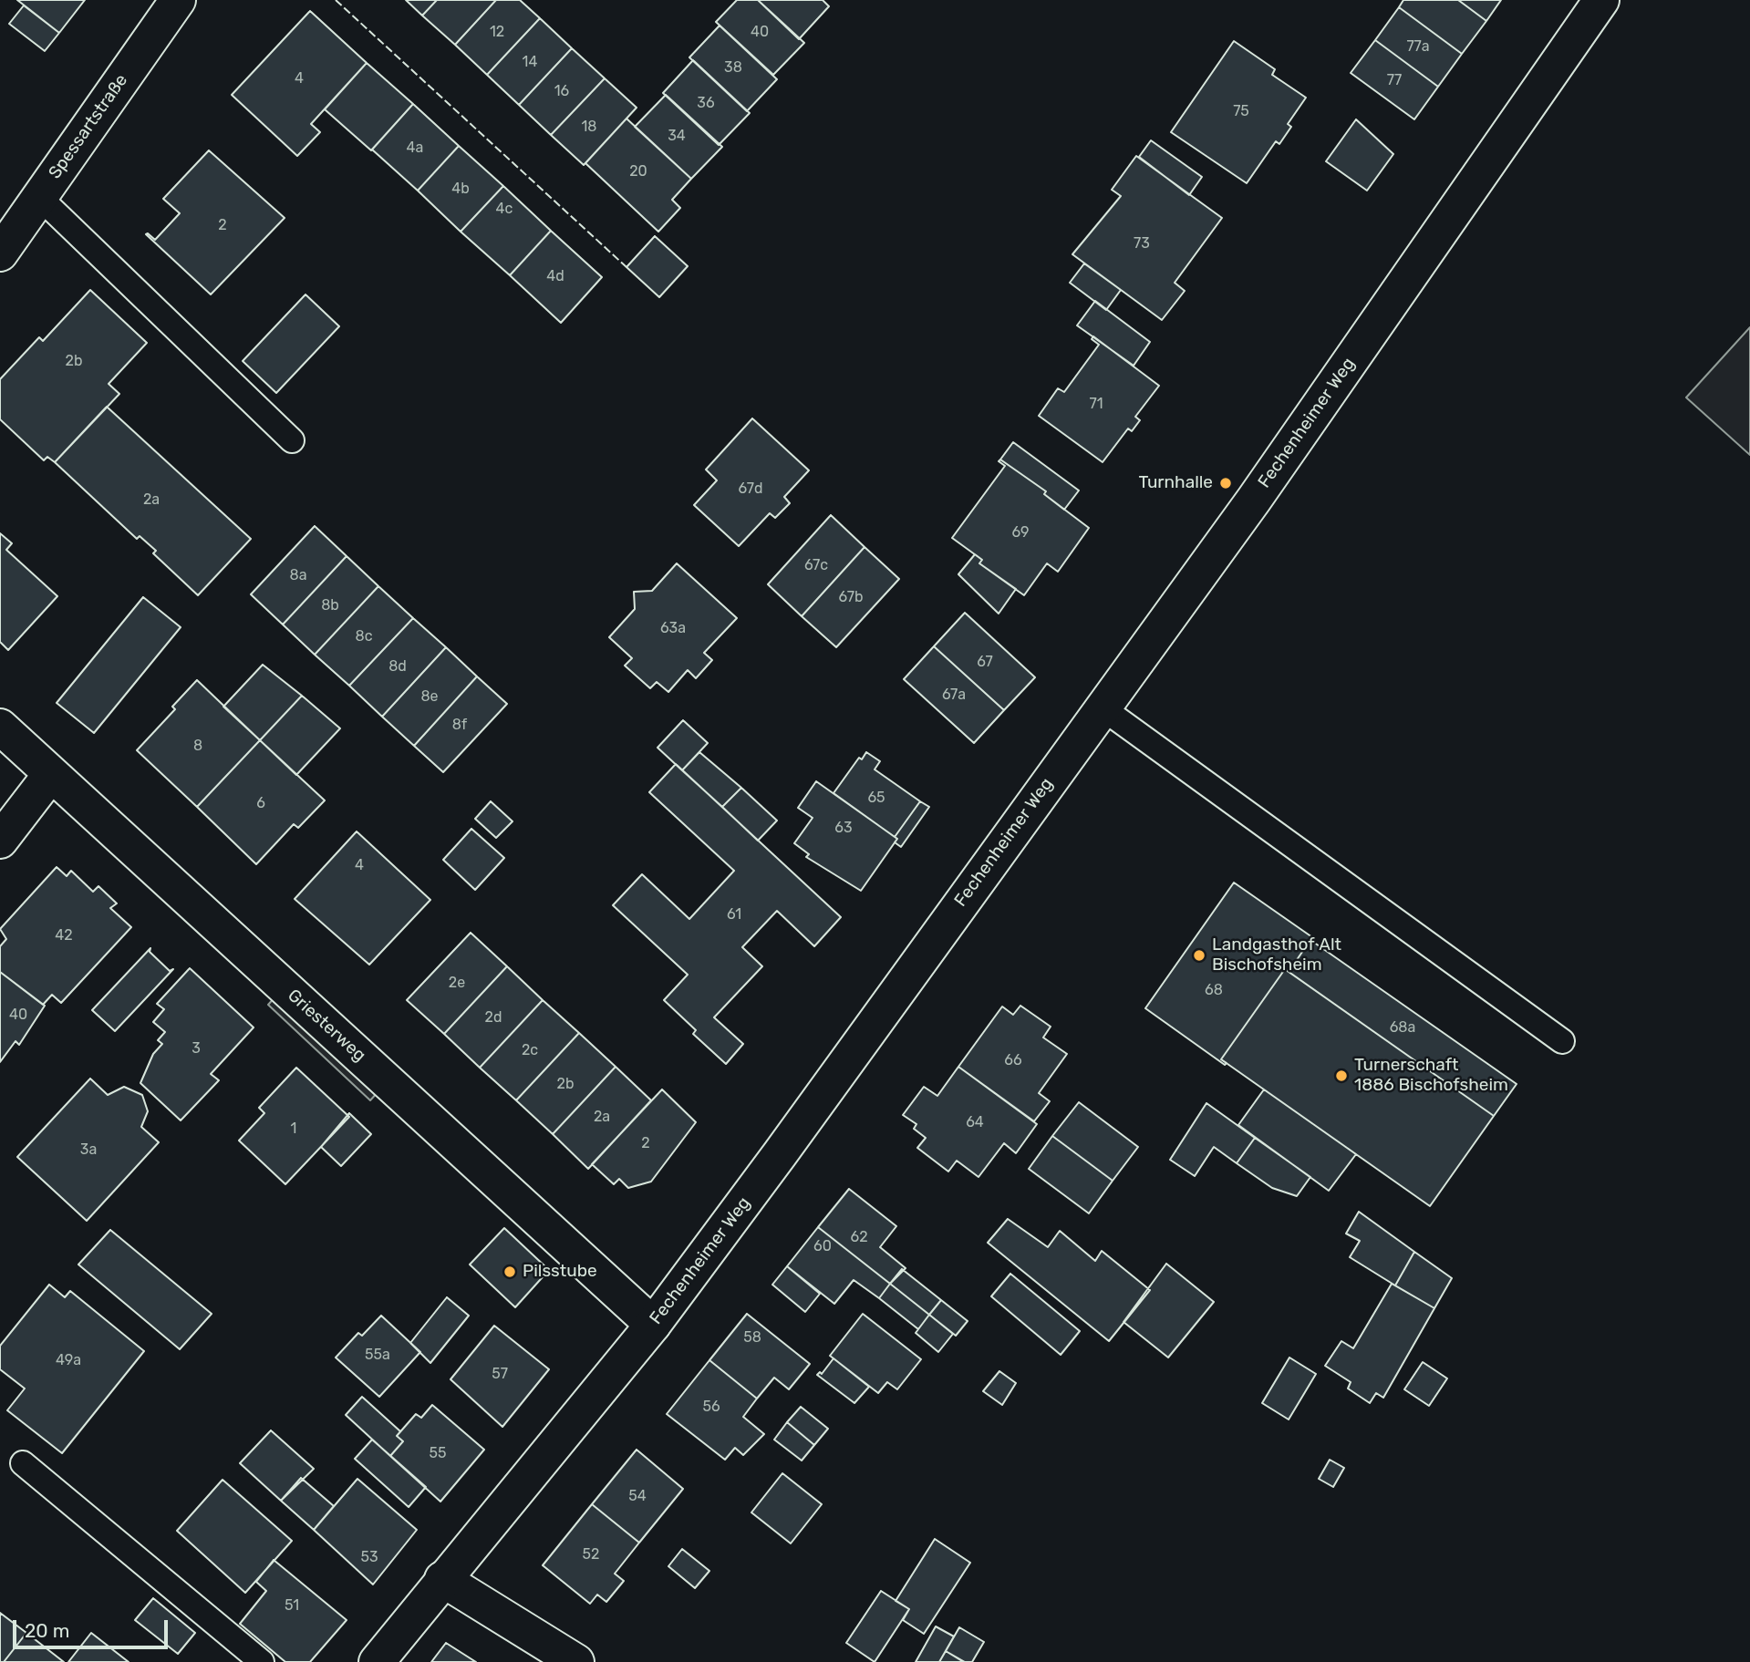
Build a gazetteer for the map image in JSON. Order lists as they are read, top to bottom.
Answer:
{
  "streets": {
    "street": ["Spessartstraße", "Fechenheimer Weg", "Griesterweg"]
  },
  "crossings": [
    ["Fechenheimer Weg", "Griesterweg"]
  ],
  "places": [
    "Turnhalle",
    "Landgasthof Alt Bischofsheim",
    "Turnerschaft 1886 Bischofsheim",
    "Pilsstube"
  ],
  "house_numbers": [
    "12",
    "40",
    "77a",
    "14",
    "38",
    "4",
    "77",
    "16",
    "36",
    "75",
    "18",
    "34",
    "4a",
    "20",
    "4b",
    "4c",
    "2",
    "73",
    "4d",
    "2b",
    "71",
    "67d",
    "2a",
    "69",
    "67c",
    "8a",
    "67b",
    "8b",
    "63a",
    "8c",
    "67",
    "8d",
    "67a",
    "8e",
    "8f",
    "8",
    "65",
    "6",
    "63",
    "4",
    "61",
    "42",
    "2e",
    "68",
    "40",
    "2d",
    "68a",
    "3",
    "2c",
    "66",
    "2b",
    "2a",
    "64",
    "1",
    "2",
    "3a",
    "62",
    "60",
    "58",
    "55a",
    "49a",
    "57",
    "56",
    "55",
    "54",
    "52",
    "53",
    "51"
  ],
  "scale_bar": "20 m"
}
